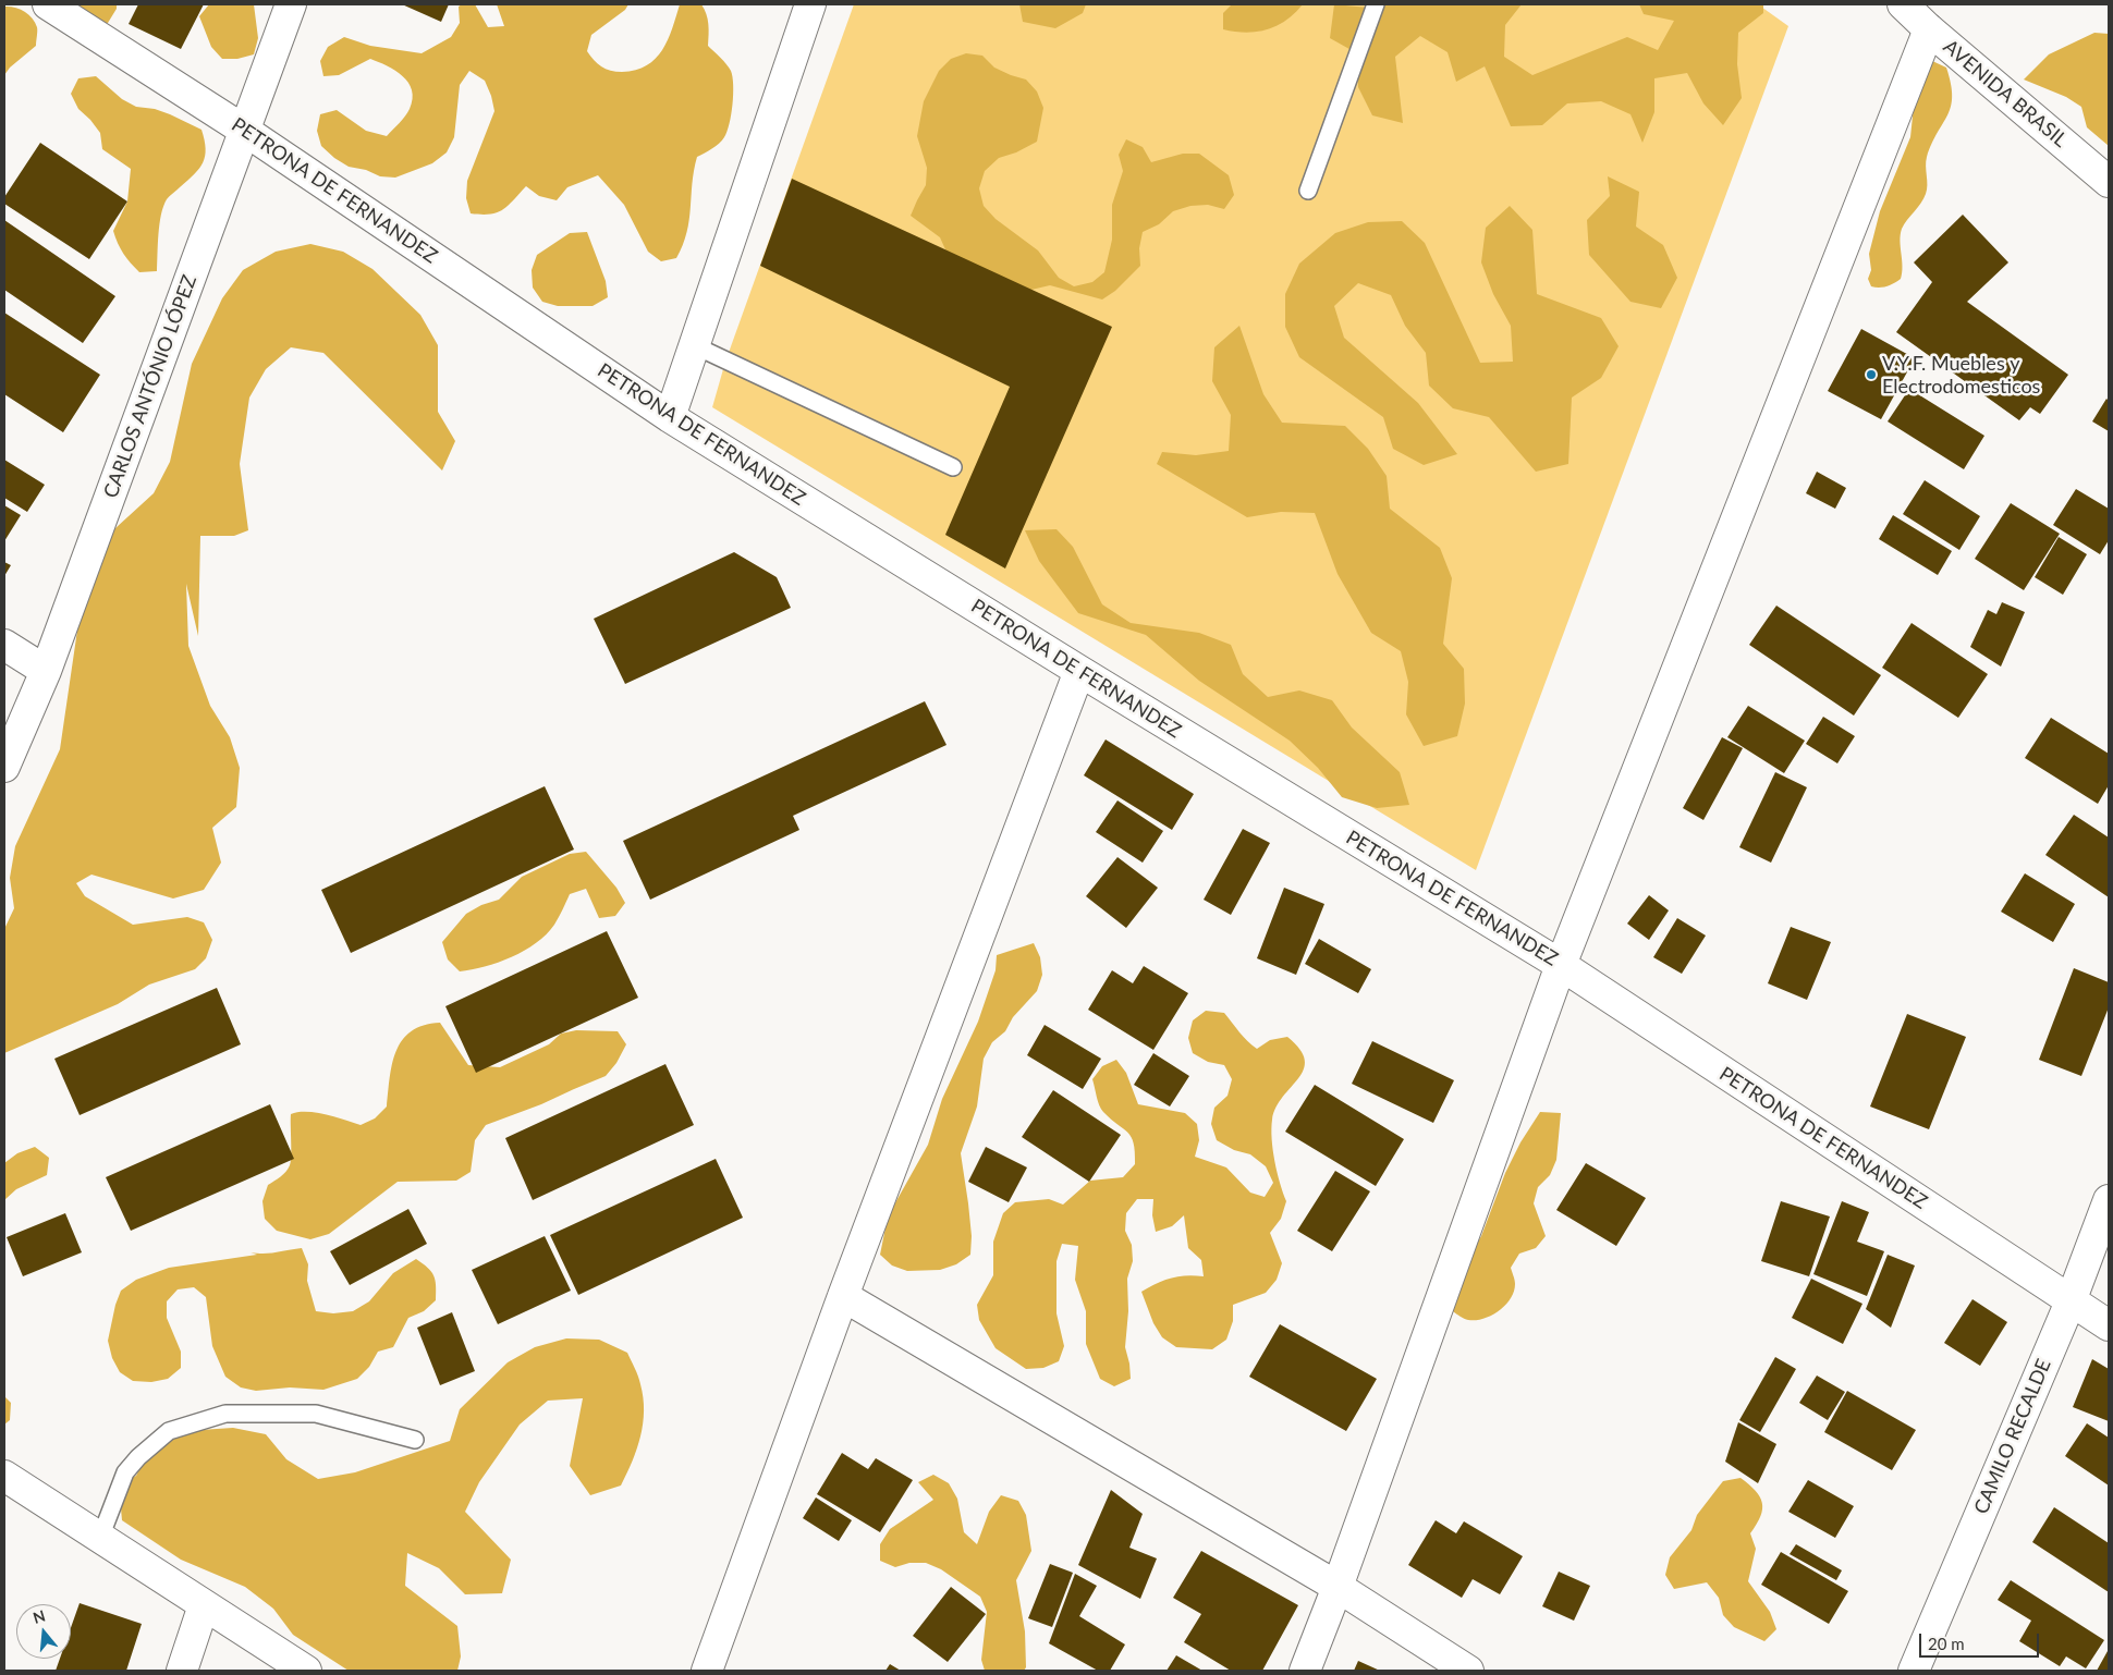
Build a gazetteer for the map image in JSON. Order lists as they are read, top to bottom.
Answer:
{
  "streets": {
    "street": [
      "AVENIDA BRASIL",
      "PETRONA DE FERNANDEZ",
      "CARLOS ANTÓNIO LÓPEZ",
      "CAMILO RECALDE"
    ]
  },
  "crossings": [
    ["PETRONA DE FERNANDEZ", "CARLOS ANTÓNIO LÓPEZ"],
    ["PETRONA DE FERNANDEZ", "CAMILO RECALDE"]
  ],
  "places": ["V.Y.F. Muebles y Electrodomesticos"],
  "scale_bar": "20 m",
  "north": "top"
}
